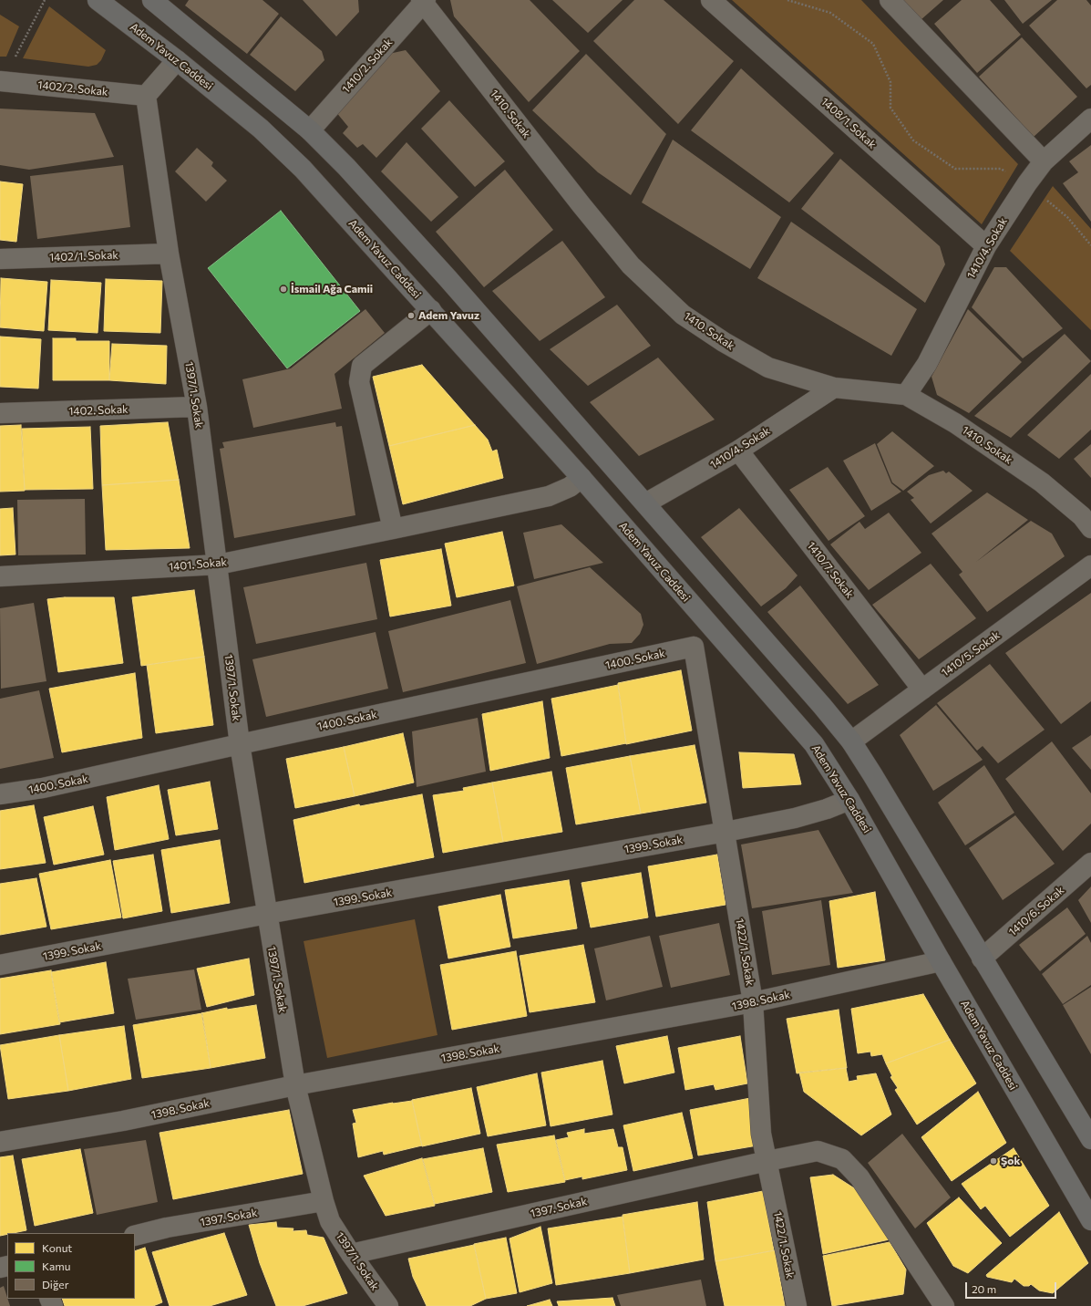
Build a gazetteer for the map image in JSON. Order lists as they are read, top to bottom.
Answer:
{
  "streets": {
    "main road": ["Adem Yavuz Caddesi"],
    "street": [
      "1410/2. Sokak",
      "1402/2. Sokak",
      "1410. Sokak",
      "1408/1. Sokak",
      "1410/4. Sokak",
      "1402/1. Sokak",
      "1397/1. Sokak",
      "1402. Sokak",
      "1401. Sokak",
      "1410/7. Sokak",
      "1410/5. Sokak",
      "1400. Sokak",
      "1399. Sokak",
      "1410/6. Sokak",
      "1422/1. Sokak",
      "1398. Sokak",
      "1397. Sokak"
    ]
  },
  "crossings": [
    ["Adem Yavuz Caddesi", "1401. Sokak"],
    ["Adem Yavuz Caddesi", "1399. Sokak"],
    ["Adem Yavuz Caddesi", "1398. Sokak"],
    ["1410/2. Sokak", "1410. Sokak"],
    ["1402/2. Sokak", "1397/1. Sokak"],
    ["1410. Sokak", "1410/4. Sokak"],
    ["1408/1. Sokak", "1410/4. Sokak"],
    ["1410/4. Sokak", "1410/7. Sokak"],
    ["1402/1. Sokak", "1397/1. Sokak"],
    ["1397/1. Sokak", "1402. Sokak"],
    ["1397/1. Sokak", "1401. Sokak"],
    ["1397/1. Sokak", "1400. Sokak"],
    ["1397/1. Sokak", "1399. Sokak"],
    ["1397/1. Sokak", "1398. Sokak"],
    ["1397/1. Sokak", "1397. Sokak"],
    ["1410/7. Sokak", "1410/5. Sokak"],
    ["1400. Sokak", "1422/1. Sokak"],
    ["1399. Sokak", "1422/1. Sokak"],
    ["1422/1. Sokak", "1398. Sokak"],
    ["1422/1. Sokak", "1397. Sokak"]
  ],
  "places": ["İsmail Ağa Camii", "Adem Yavuz", "Şok"],
  "legend": ["Konut", "Kamu", "Diğer"],
  "scale_bar": "20 m"
}
